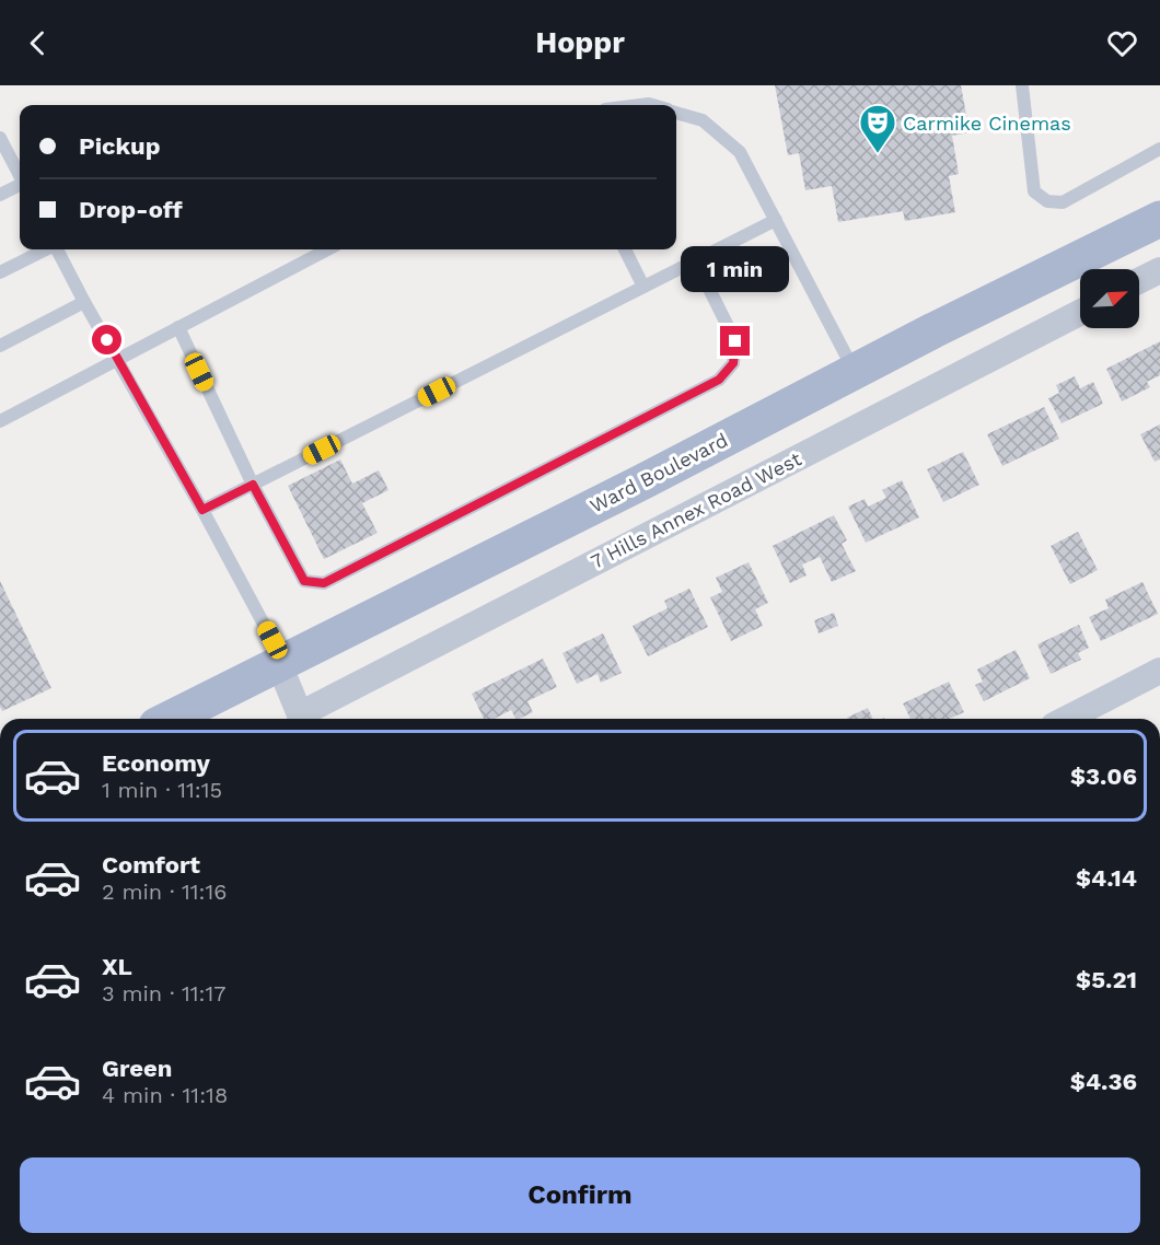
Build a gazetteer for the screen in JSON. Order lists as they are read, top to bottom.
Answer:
{
  "streets": {
    "main road": ["Ward Boulevard"],
    "street": ["7 Hills Annex Road West"]
  },
  "places": {
    "theatre": ["Carmike Cinemas"]
  },
  "north": "top right",
  "page": {
    "header": "Hoppr",
    "banner": ["Pickup", "Drop-off"],
    "bubble": "1 min",
    "list": [
      {
        "name": "Economy",
        "note": "1 min · 11:15",
        "value": "$3.06"
      },
      {
        "name": "Comfort",
        "note": "2 min · 11:16",
        "value": "$4.14"
      },
      {
        "name": "XL",
        "note": "3 min · 11:17",
        "value": "$5.21"
      },
      {
        "name": "Green",
        "note": "4 min · 11:18",
        "value": "$4.36"
      }
    ],
    "buttons": "Confirm"
  }
}
